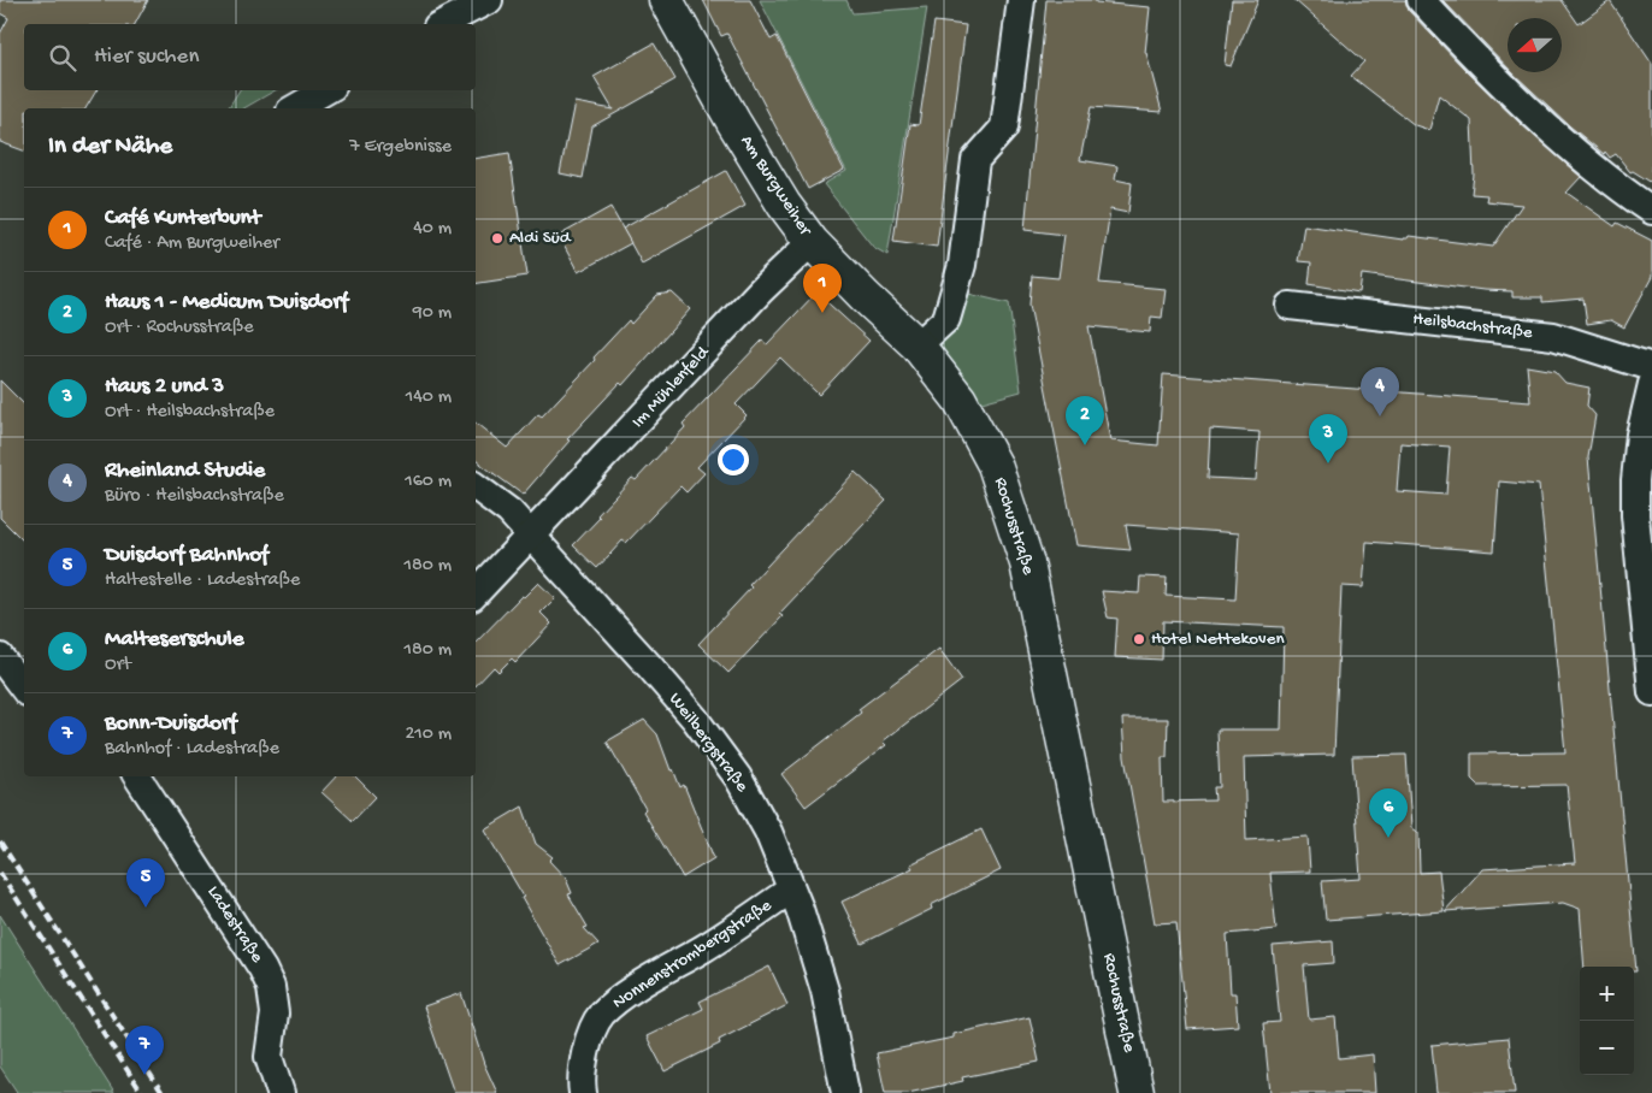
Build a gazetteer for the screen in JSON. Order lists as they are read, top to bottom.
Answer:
{
  "streets": {
    "main road": ["Am Burgweiher", "Rochusstraße"],
    "street": [
      "Heilsbachstraße",
      "Im Mühlenfeld",
      "Weilbergstraße",
      "Ladestraße",
      "Nonnenstrombergstraße"
    ]
  },
  "crossings": [
    ["Am Burgweiher", "Im Mühlenfeld"],
    ["Am Burgweiher", "Rochusstraße"],
    ["Im Mühlenfeld", "Weilbergstraße"],
    ["Weilbergstraße", "Nonnenstrombergstraße"]
  ],
  "places": ["Aldi Süd", "Hotel Nettekoven"],
  "north": "left",
  "page": {
    "search": "Hier suchen",
    "heading": ["In der Nähe", "7 Ergebnisse"],
    "list": [
      {
        "mark": "1",
        "name": "Café Kunterbunt",
        "note": "Café · Am Burgweiher",
        "value": "40 m"
      },
      {
        "mark": "2",
        "name": "Haus 1 - Medicum Duisdorf",
        "note": "Ort · Rochusstraße",
        "value": "90 m"
      },
      {
        "mark": "3",
        "name": "Haus 2 und 3",
        "note": "Ort · Heilsbachstraße",
        "value": "140 m"
      },
      {
        "mark": "4",
        "name": "Rheinland Studie",
        "note": "Büro · Heilsbachstraße",
        "value": "160 m"
      },
      {
        "mark": "5",
        "name": "Duisdorf Bahnhof",
        "note": "Haltestelle · Ladestraße",
        "value": "180 m"
      },
      {
        "mark": "6",
        "name": "Malteserschule",
        "note": "Ort",
        "value": "180 m"
      },
      {
        "mark": "7",
        "name": "Bonn-Duisdorf",
        "note": "Bahnhof · Ladestraße",
        "value": "210 m"
      }
    ],
    "pins": [
      "1",
      "4",
      "2",
      "3",
      "6",
      "5",
      "7"
    ],
    "map_buttons": ["+", "−"]
  }
}
